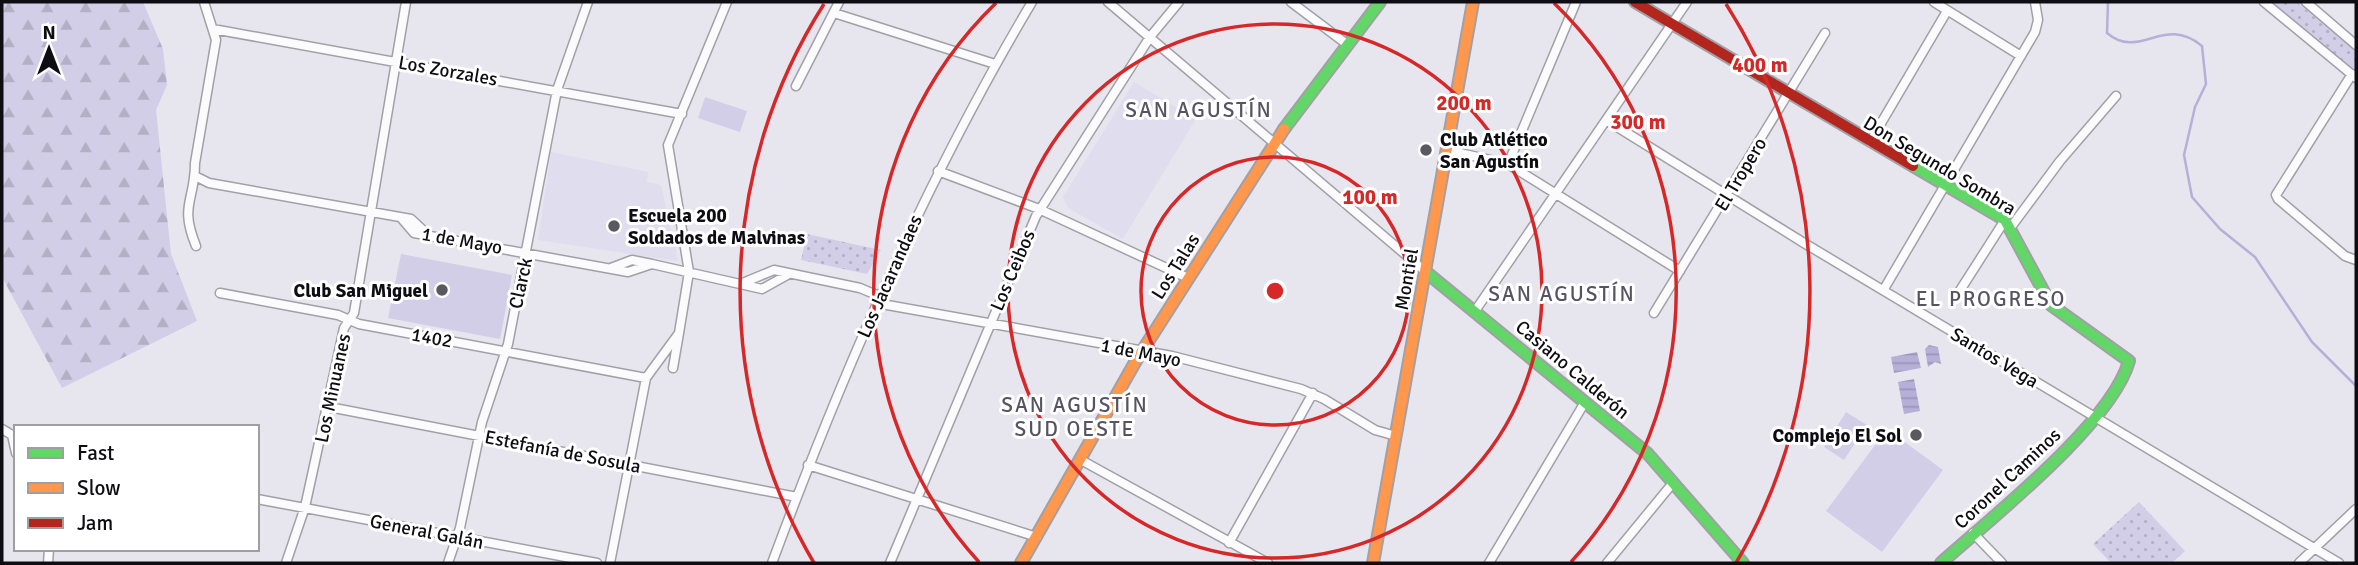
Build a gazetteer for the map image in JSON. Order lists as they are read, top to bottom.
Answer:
{
  "streets": {
    "street": [
      "Los Zorzales",
      "Don Segundo Sombra",
      "El Tropero",
      "1 de Mayo",
      "Los Talas",
      "Los Ceibos",
      "Los Jacarandaes",
      "Montiel",
      "Clarck",
      "1402",
      "Santos Vega",
      "Casiano Calderón",
      "Los Minuanes",
      "Estefanía de Sosula",
      "Coronel Caminos",
      "General Galán"
    ]
  },
  "crossings": [
    ["Los Zorzales", "Clarck"],
    ["Los Zorzales", "Los Minuanes"],
    ["Don Segundo Sombra", "El Tropero"],
    ["Don Segundo Sombra", "Santos Vega"],
    ["Don Segundo Sombra", "Coronel Caminos"],
    ["El Tropero", "Santos Vega"],
    ["1 de Mayo", "Los Talas"],
    ["1 de Mayo", "Los Ceibos"],
    ["1 de Mayo", "Los Jacarandaes"],
    ["1 de Mayo", "Montiel"],
    ["1 de Mayo", "Clarck"],
    ["1 de Mayo", "Los Minuanes"],
    ["Los Talas", "Casiano Calderón"],
    ["Los Ceibos", "Casiano Calderón"],
    ["Los Jacarandaes", "Estefanía de Sosula"],
    ["Montiel", "Casiano Calderón"],
    ["Clarck", "1402"],
    ["Clarck", "Estefanía de Sosula"],
    ["Clarck", "General Galán"],
    ["1402", "Los Minuanes"],
    ["Santos Vega", "Coronel Caminos"],
    ["Los Minuanes", "Estefanía de Sosula"],
    ["Los Minuanes", "General Galán"]
  ],
  "districts": [
    "SAN AGUSTÍN",
    "SAN AGUSTÍN",
    "EL PROGRESO",
    "SAN AGUSTÍN SUD OESTE"
  ],
  "places": [
    "Club Atlético San Agustín",
    "Escuela 200 Soldados de Malvinas",
    "Club San Miguel",
    "Complejo El Sol"
  ],
  "legend": ["Fast", "Slow", "Jam"],
  "north": "top",
  "rings": [
    "400 m",
    "200 m",
    "300 m",
    "100 m"
  ]
}
